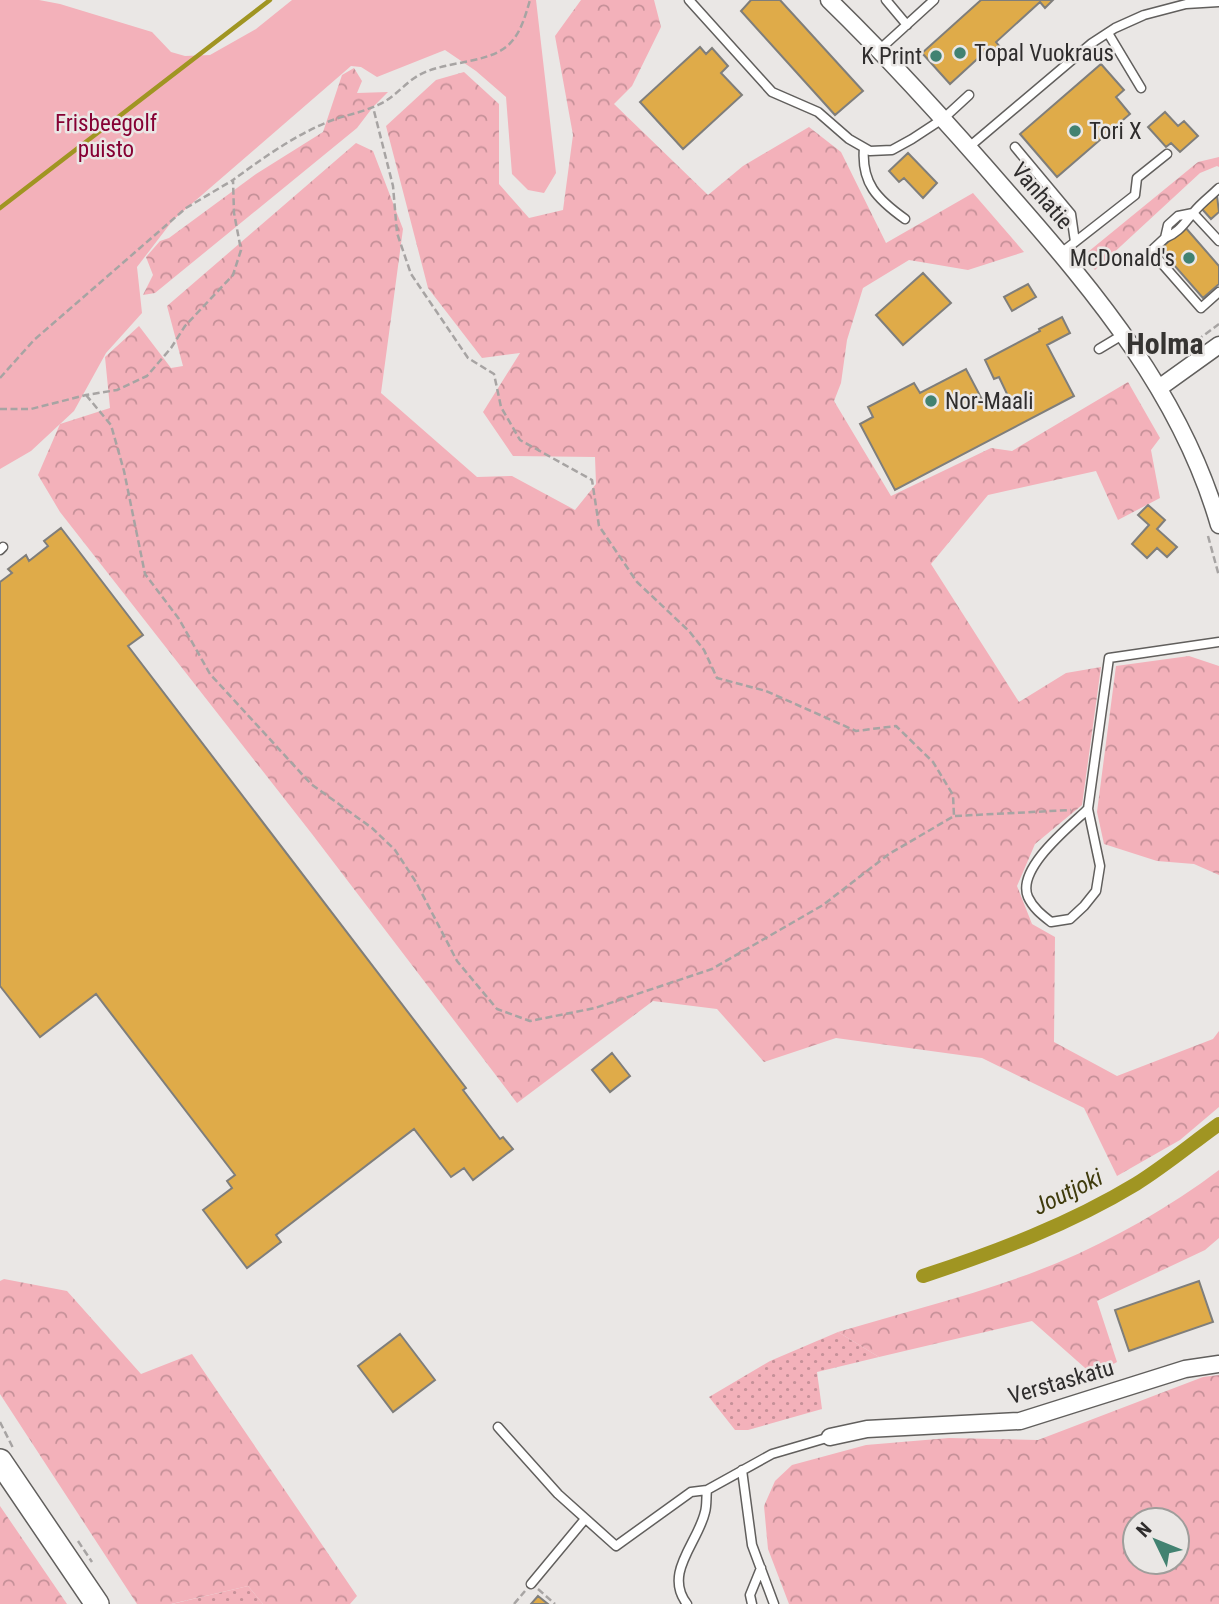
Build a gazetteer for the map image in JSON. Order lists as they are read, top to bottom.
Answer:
{
  "streets": {
    "street": ["Vanhatie", "Verstaskatu"]
  },
  "districts": ["Holma"],
  "water": ["Joutjoki"],
  "parks": ["Frisbeegolf puisto"],
  "places": [
    "Topal Vuokraus",
    "K Print",
    "Tori X",
    "McDonald's",
    "Nor-Maali"
  ],
  "north": "top left"
}
